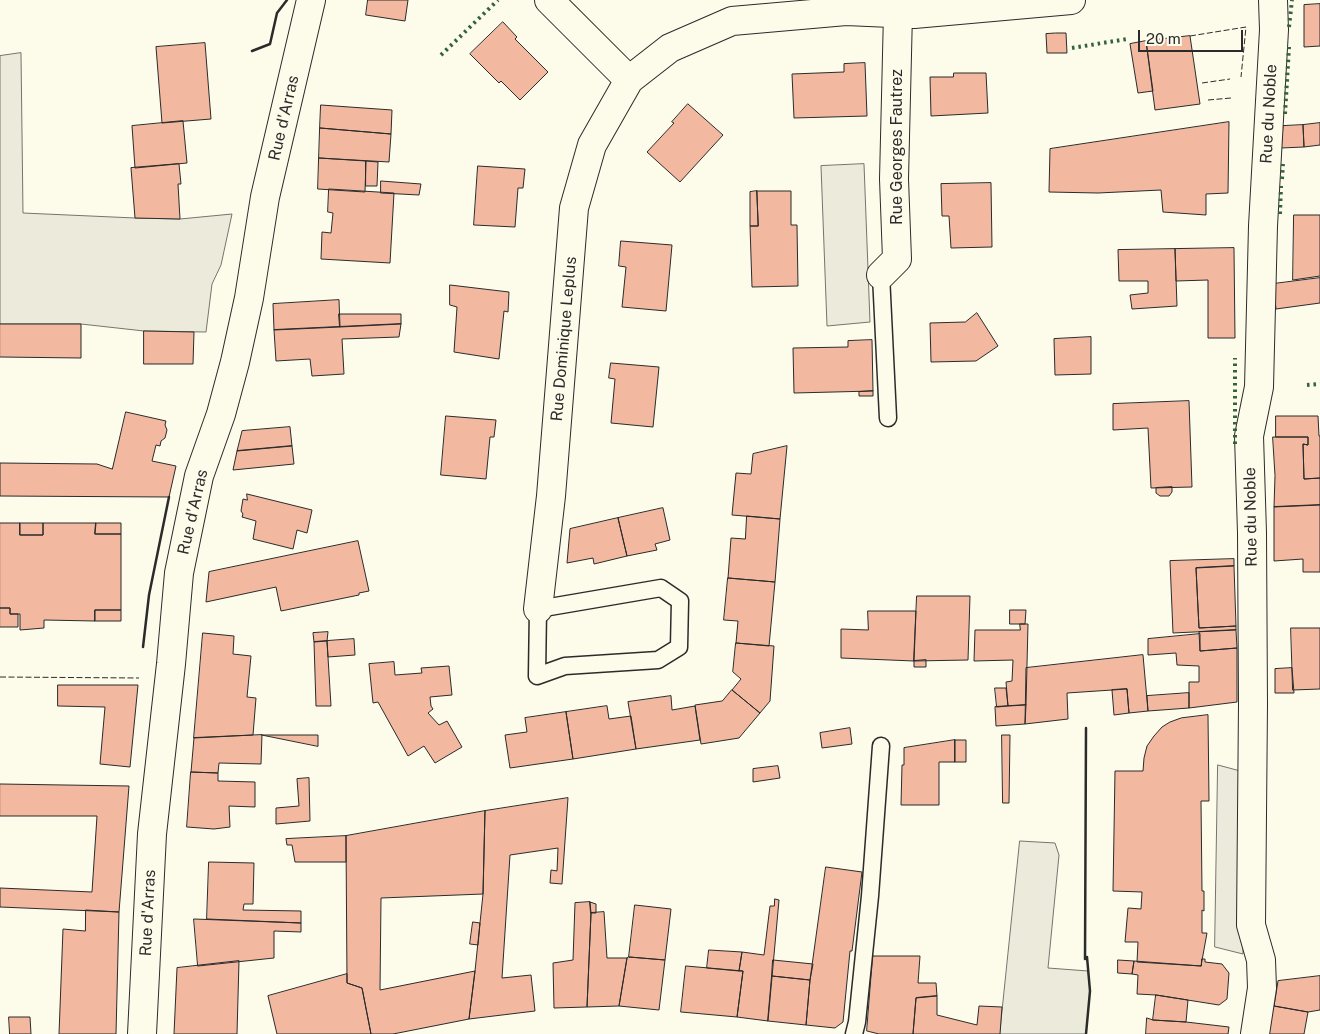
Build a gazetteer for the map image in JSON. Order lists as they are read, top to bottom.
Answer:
{
  "streets": {
    "street": [
      "Rue du Noble",
      "Rue d'Arras",
      "Rue Georges Fautrez",
      "Rue Dominique Leplus"
    ]
  },
  "scale_bar": "20 m"
}
